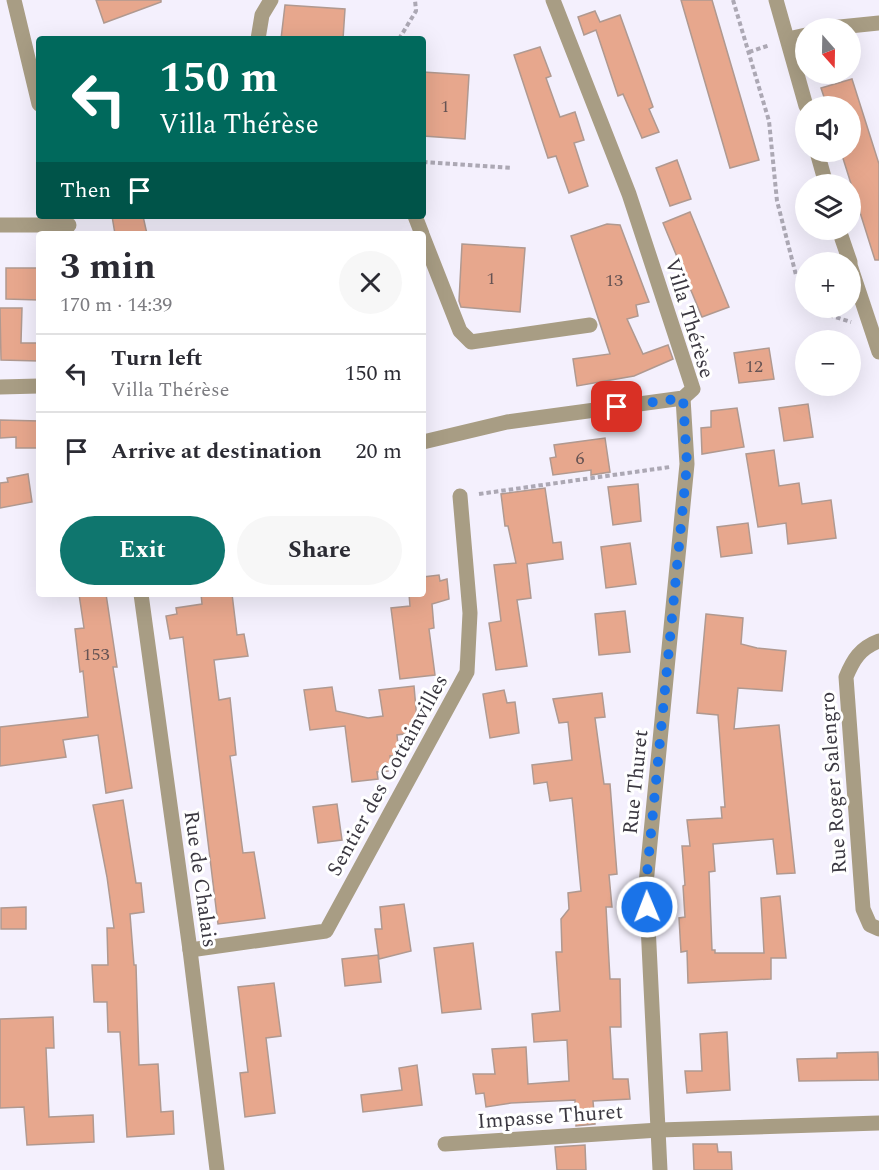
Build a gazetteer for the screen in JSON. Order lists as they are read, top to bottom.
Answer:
{
  "streets": {
    "street": [
      "Villa Thérèse",
      "Sentier des Cottainvilles",
      "Rue Thuret",
      "Rue Roger Salengro",
      "Rue de Chalais",
      "Impasse Thuret"
    ]
  },
  "crossings": [
    ["Villa Thérèse", "Rue Thuret"],
    ["Sentier des Cottainvilles", "Rue de Chalais"],
    ["Rue Thuret", "Impasse Thuret"]
  ],
  "house_numbers": [
    "1",
    "1",
    "13",
    "12",
    "6",
    "153"
  ],
  "north": "bottom",
  "page": {
    "map_buttons": ["+", "−"],
    "turn": ["150 m", "Villa Thérèse"],
    "then": "Then",
    "heading": ["3 min", "170 m · 14:39"],
    "list": [
      {
        "name": "Turn left",
        "note": "Villa Thérèse",
        "value": "150 m"
      },
      {
        "name": "Arrive at destination",
        "value": "20 m"
      }
    ],
    "buttons": ["Exit", "Share"]
  }
}
